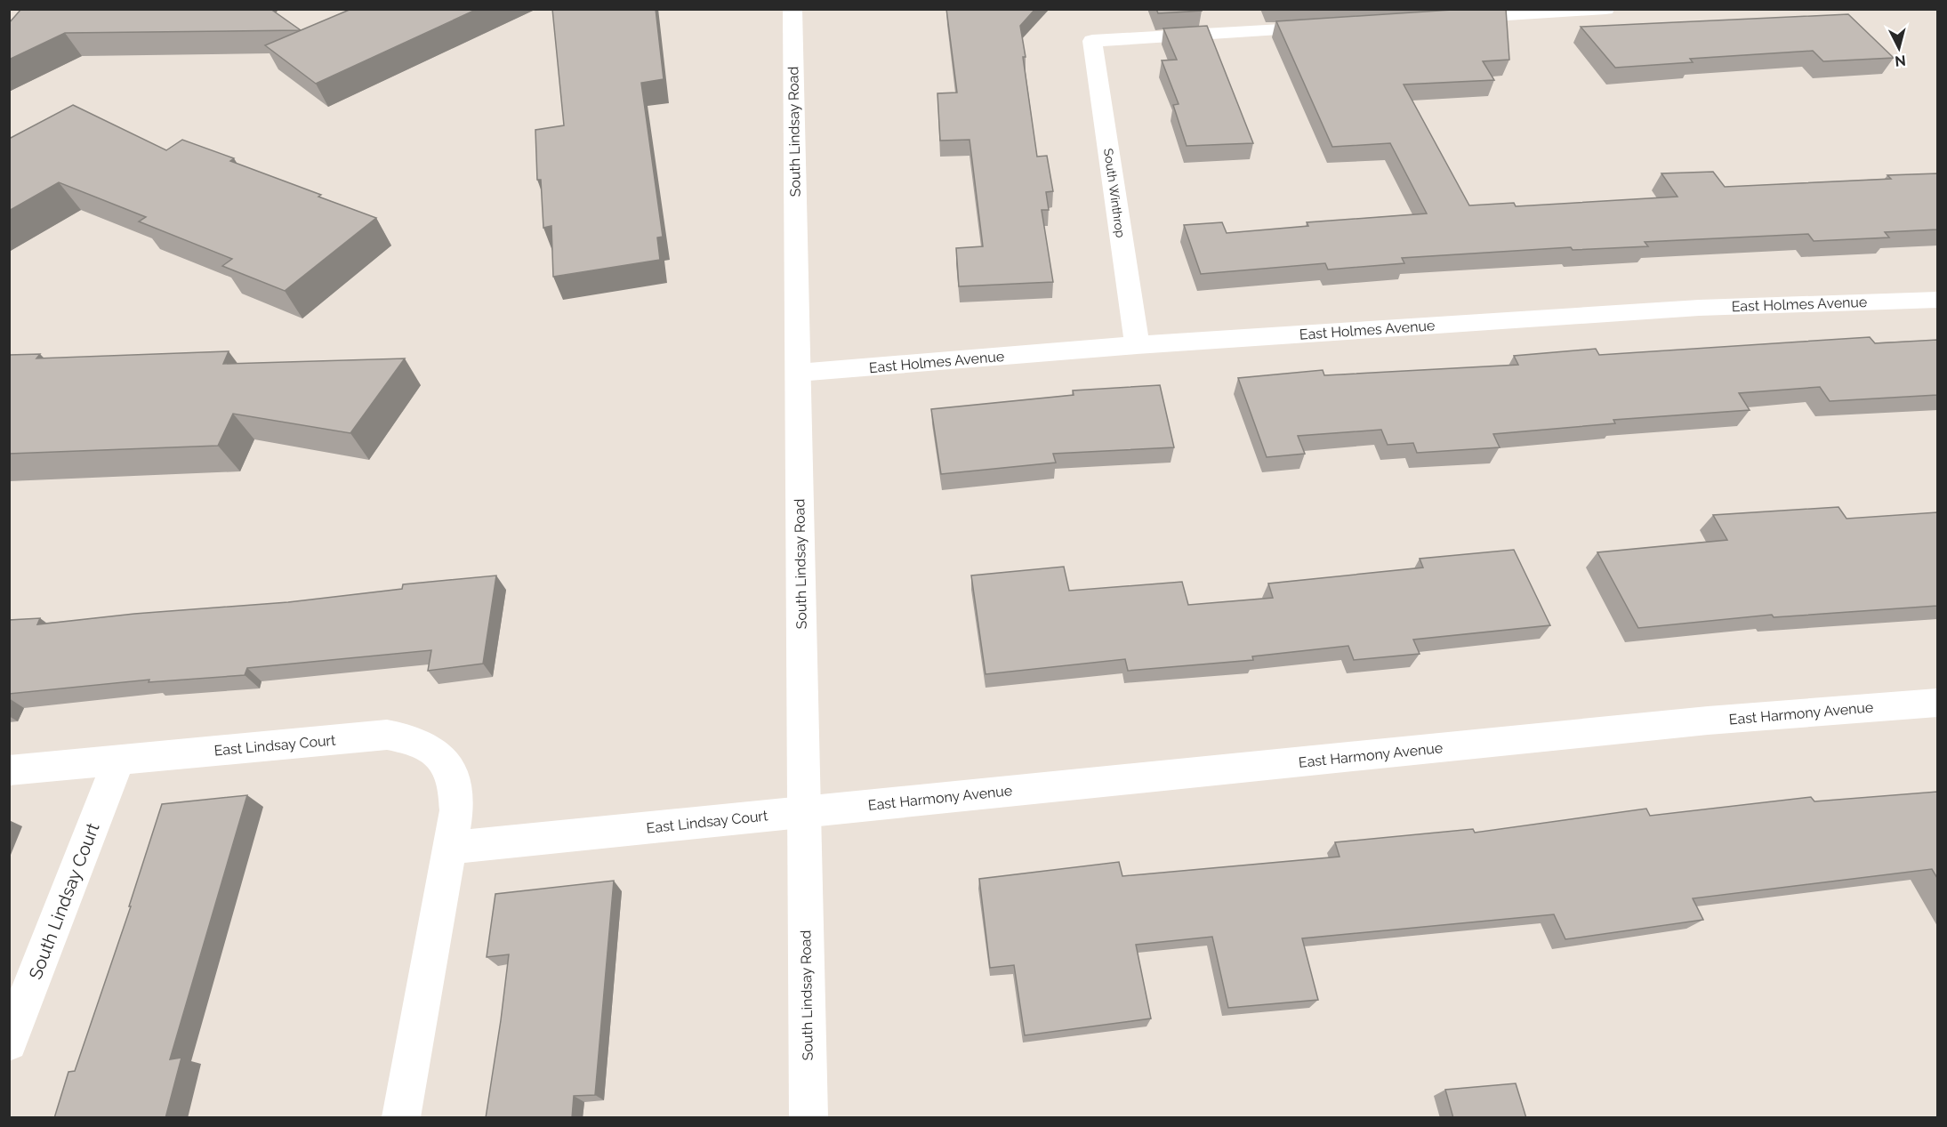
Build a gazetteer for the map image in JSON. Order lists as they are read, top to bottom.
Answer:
{
  "streets": {
    "street": [
      "South Lindsay Road",
      "South Winthrop",
      "East Holmes Avenue",
      "East Harmony Avenue",
      "East Lindsay Court",
      "South Lindsay Court"
    ]
  },
  "crossings": [
    ["South Lindsay Road", "East Holmes Avenue"],
    ["South Lindsay Road", "East Harmony Avenue"],
    ["South Lindsay Road", "East Lindsay Court"],
    ["South Winthrop", "East Holmes Avenue"],
    ["East Harmony Avenue", "East Lindsay Court"],
    ["East Lindsay Court", "South Lindsay Court"]
  ],
  "north": "bottom"
}
